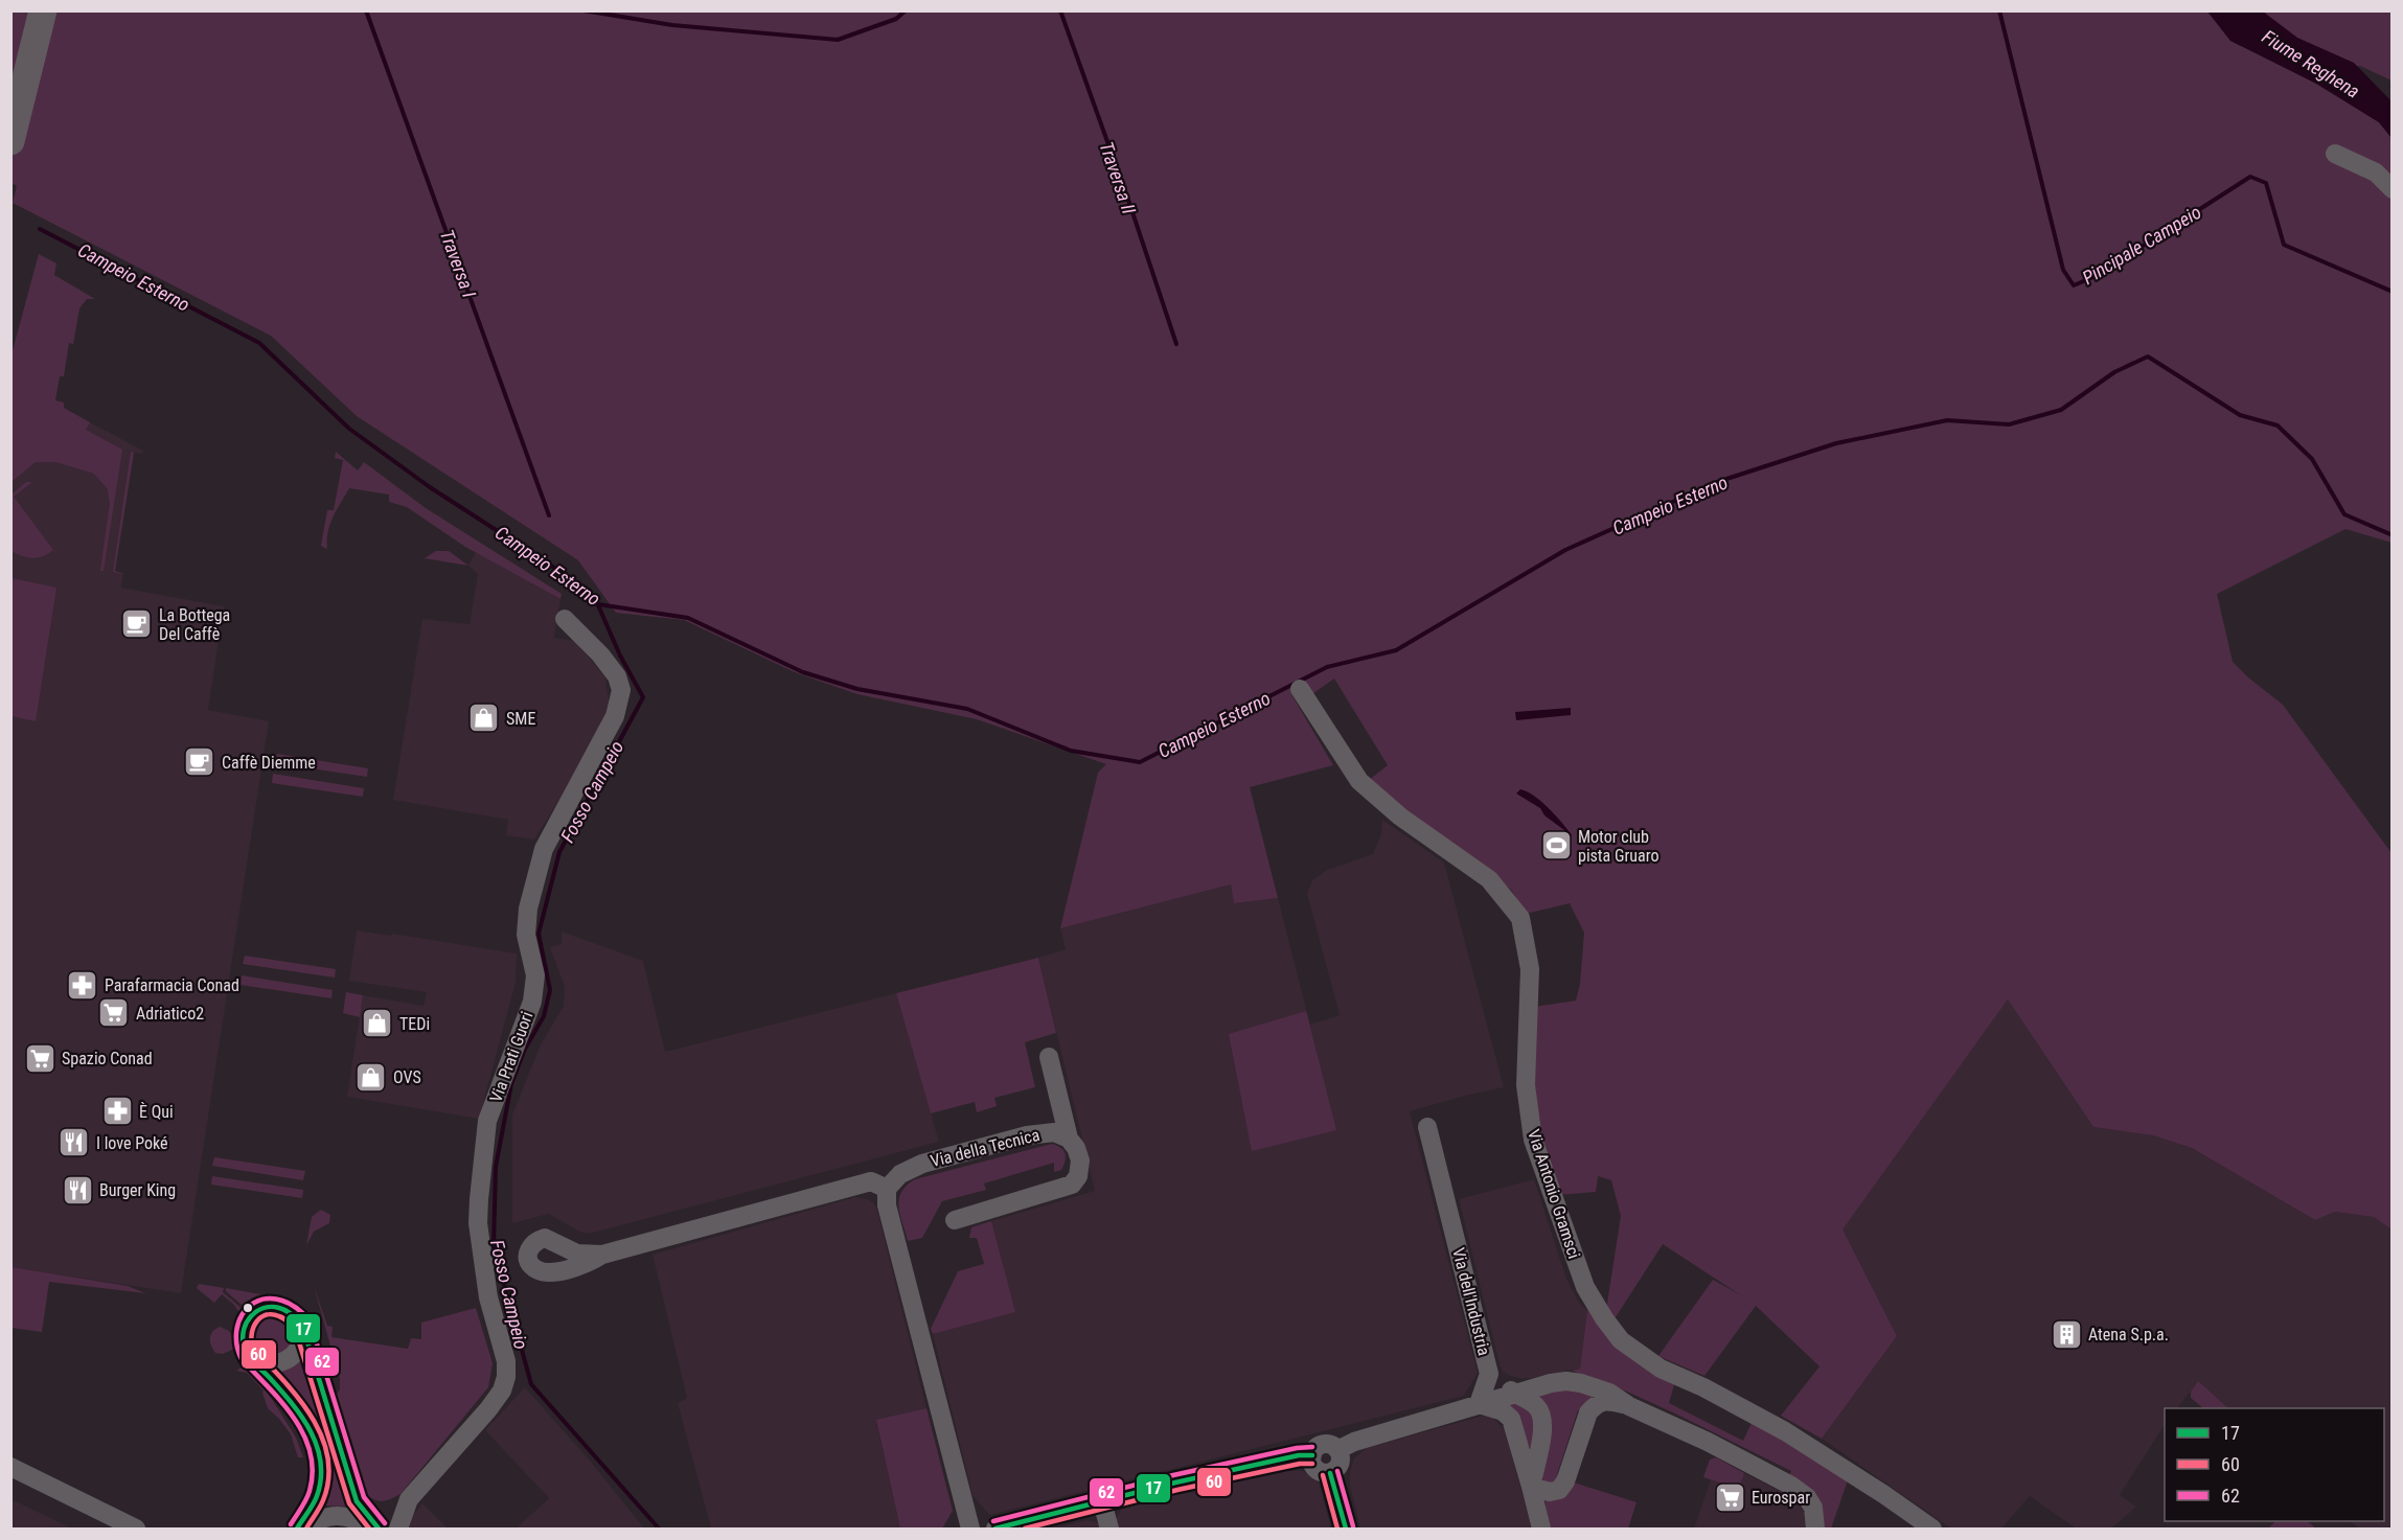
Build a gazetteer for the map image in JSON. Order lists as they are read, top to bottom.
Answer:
{
  "streets": {
    "street": [
      "Via Prati Guori",
      "Via della Tecnica",
      "Via Antonio Gramsci",
      "Via dell'Industria"
    ]
  },
  "water": [
    "Fiume Reghena",
    "Traversa II",
    "Pincipale Campeio",
    "Traversa I",
    "Campeio Esterno",
    "Fosso Campeio"
  ],
  "places": {
    "cafe": ["La Bottega Del Caffè", "Caffè Diemme"],
    "shop": ["SME", "TEDi", "OVS"],
    "sports": ["Motor club pista Gruaro"],
    "pharmacy": ["Parafarmacia Conad", "È Qui"],
    "supermarket": ["Adriatico2", "Spazio Conad", "Eurospar"],
    "restaurant": ["I love Poké", "Burger King"],
    "building": ["Atena S.p.a."]
  },
  "lines": ["transit line 62", "transit line 17", "transit line 60"],
  "legend": ["17", "60", "62"]
}
